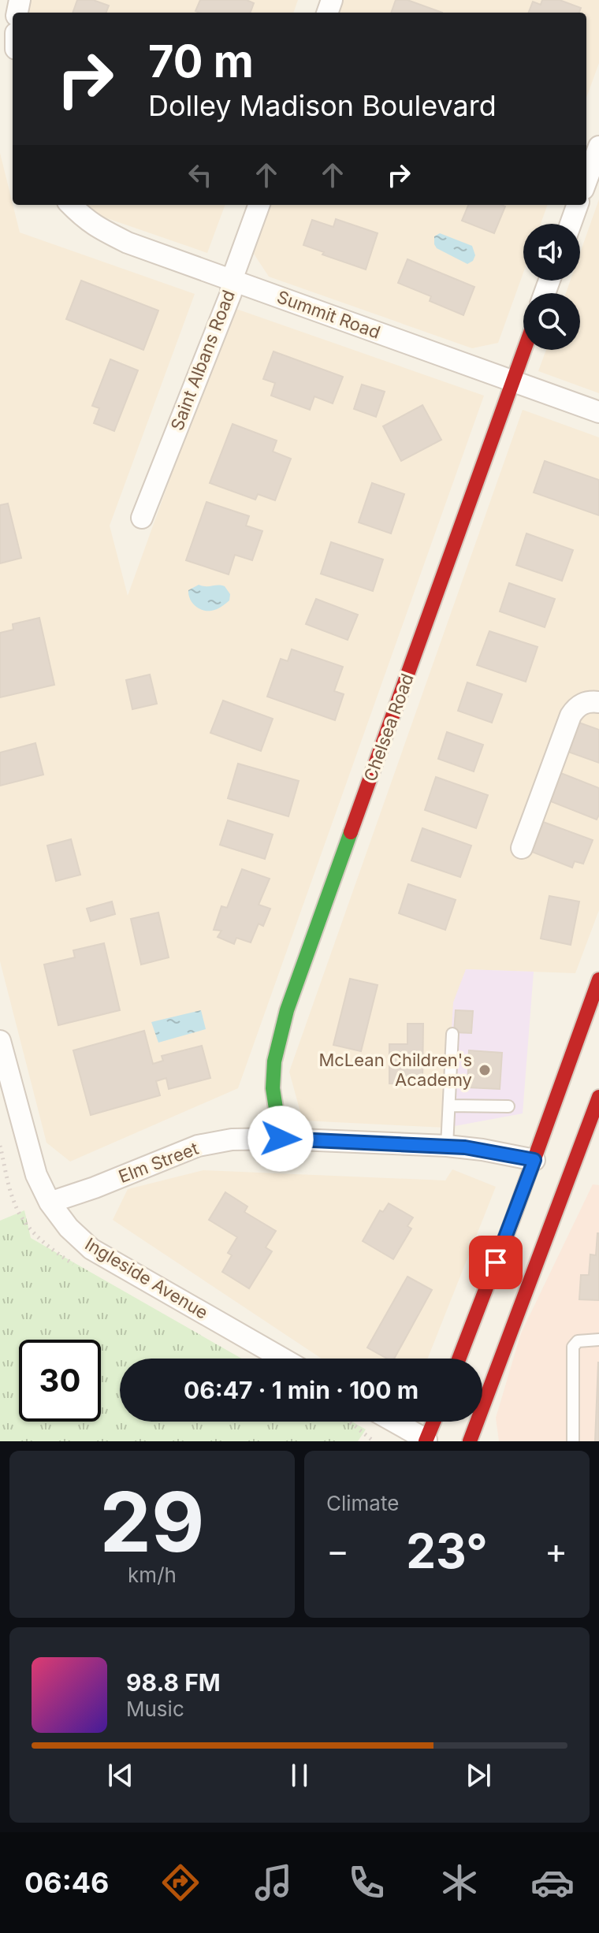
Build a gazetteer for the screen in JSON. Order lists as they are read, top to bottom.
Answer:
{
  "streets": {
    "street": [
      "Summit Road",
      "Saint Albans Road",
      "Chelsea Road",
      "Elm Street",
      "Ingleside Avenue"
    ]
  },
  "crossings": [
    ["Summit Road", "Saint Albans Road"],
    ["Summit Road", "Chelsea Road"],
    ["Chelsea Road", "Elm Street"],
    ["Elm Street", "Ingleside Avenue"]
  ],
  "places": ["McLean Children's Academy"],
  "page": {
    "turn": ["70 m", "Dolley Madison Boulevard"],
    "limit": "30",
    "trip": "06:47 · 1 min · 100 m",
    "tile": [
      ["29", "km/h"],
      "Climate"
    ],
    "heat": ["−", "23°", "+"],
    "song": ["98.8 FM", "Music"],
    "tabs": "06:46"
  }
}
